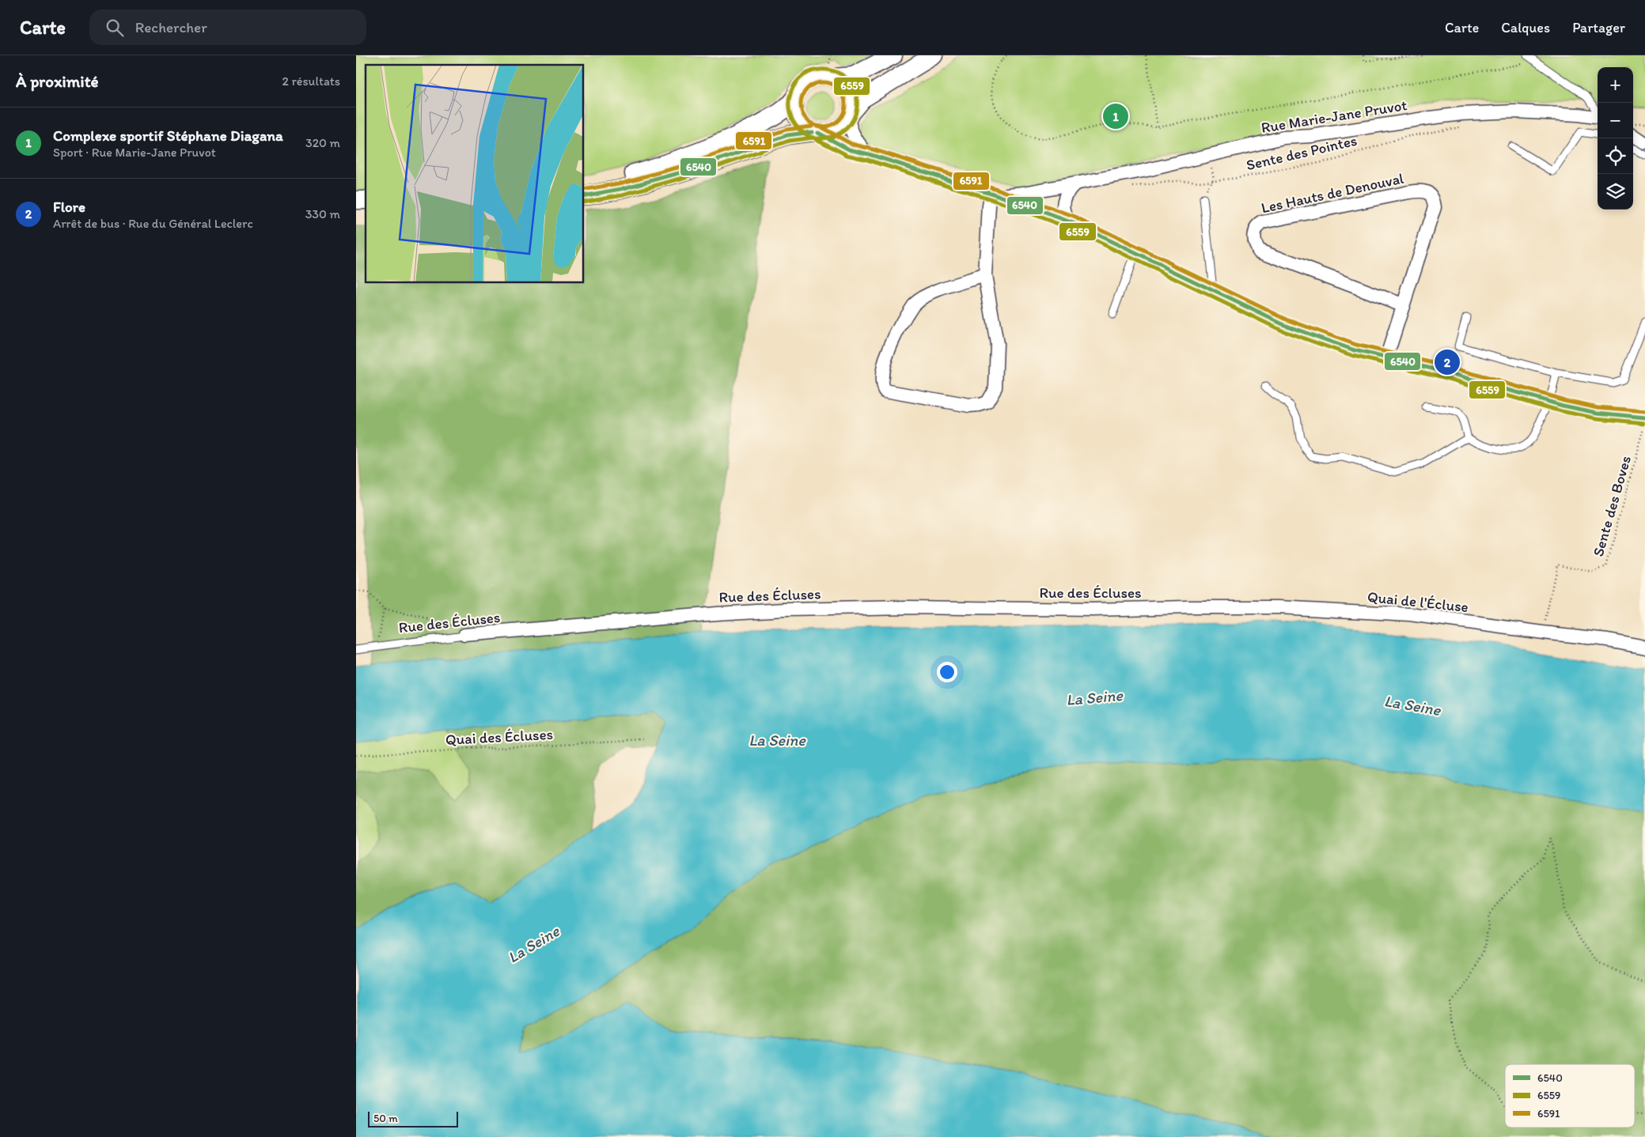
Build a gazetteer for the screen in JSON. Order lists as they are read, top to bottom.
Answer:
{
  "streets": {
    "street": [
      "Rue Marie-Jane Pruvot",
      "Les Hauts de Denouval",
      "Rue des Écluses",
      "Quai de l'Écluse"
    ],
    "path": ["Sente des Pointes", "Sente des Boves", "Quai des Écluses"]
  },
  "crossings": [
    ["Sente des Boves", "Quai de l'Écluse"],
    ["Rue des Écluses", "Quai de l'Écluse"]
  ],
  "water": ["La Seine"],
  "lines": ["transit line 6559", "transit line 6591", "transit line 6540"],
  "legend": ["6540", "6559", "6591"],
  "scale_bar": "50 m",
  "page": {
    "header": "Carte",
    "search": "Rechercher",
    "nav": ["Carte", "Calques", "Partager"],
    "heading": ["À proximité", "2 résultats"],
    "map_buttons": ["+", "−"],
    "pins": ["1", "2"],
    "list": [
      {
        "mark": "1",
        "name": "Complexe sportif Stéphane Diagana",
        "note": "Sport · Rue Marie-Jane Pruvot",
        "value": "320 m"
      },
      {
        "mark": "2",
        "name": "Flore",
        "note": "Arrêt de bus · Rue du Général Leclerc",
        "value": "330 m"
      }
    ],
    "scale": "50 m"
  }
}
